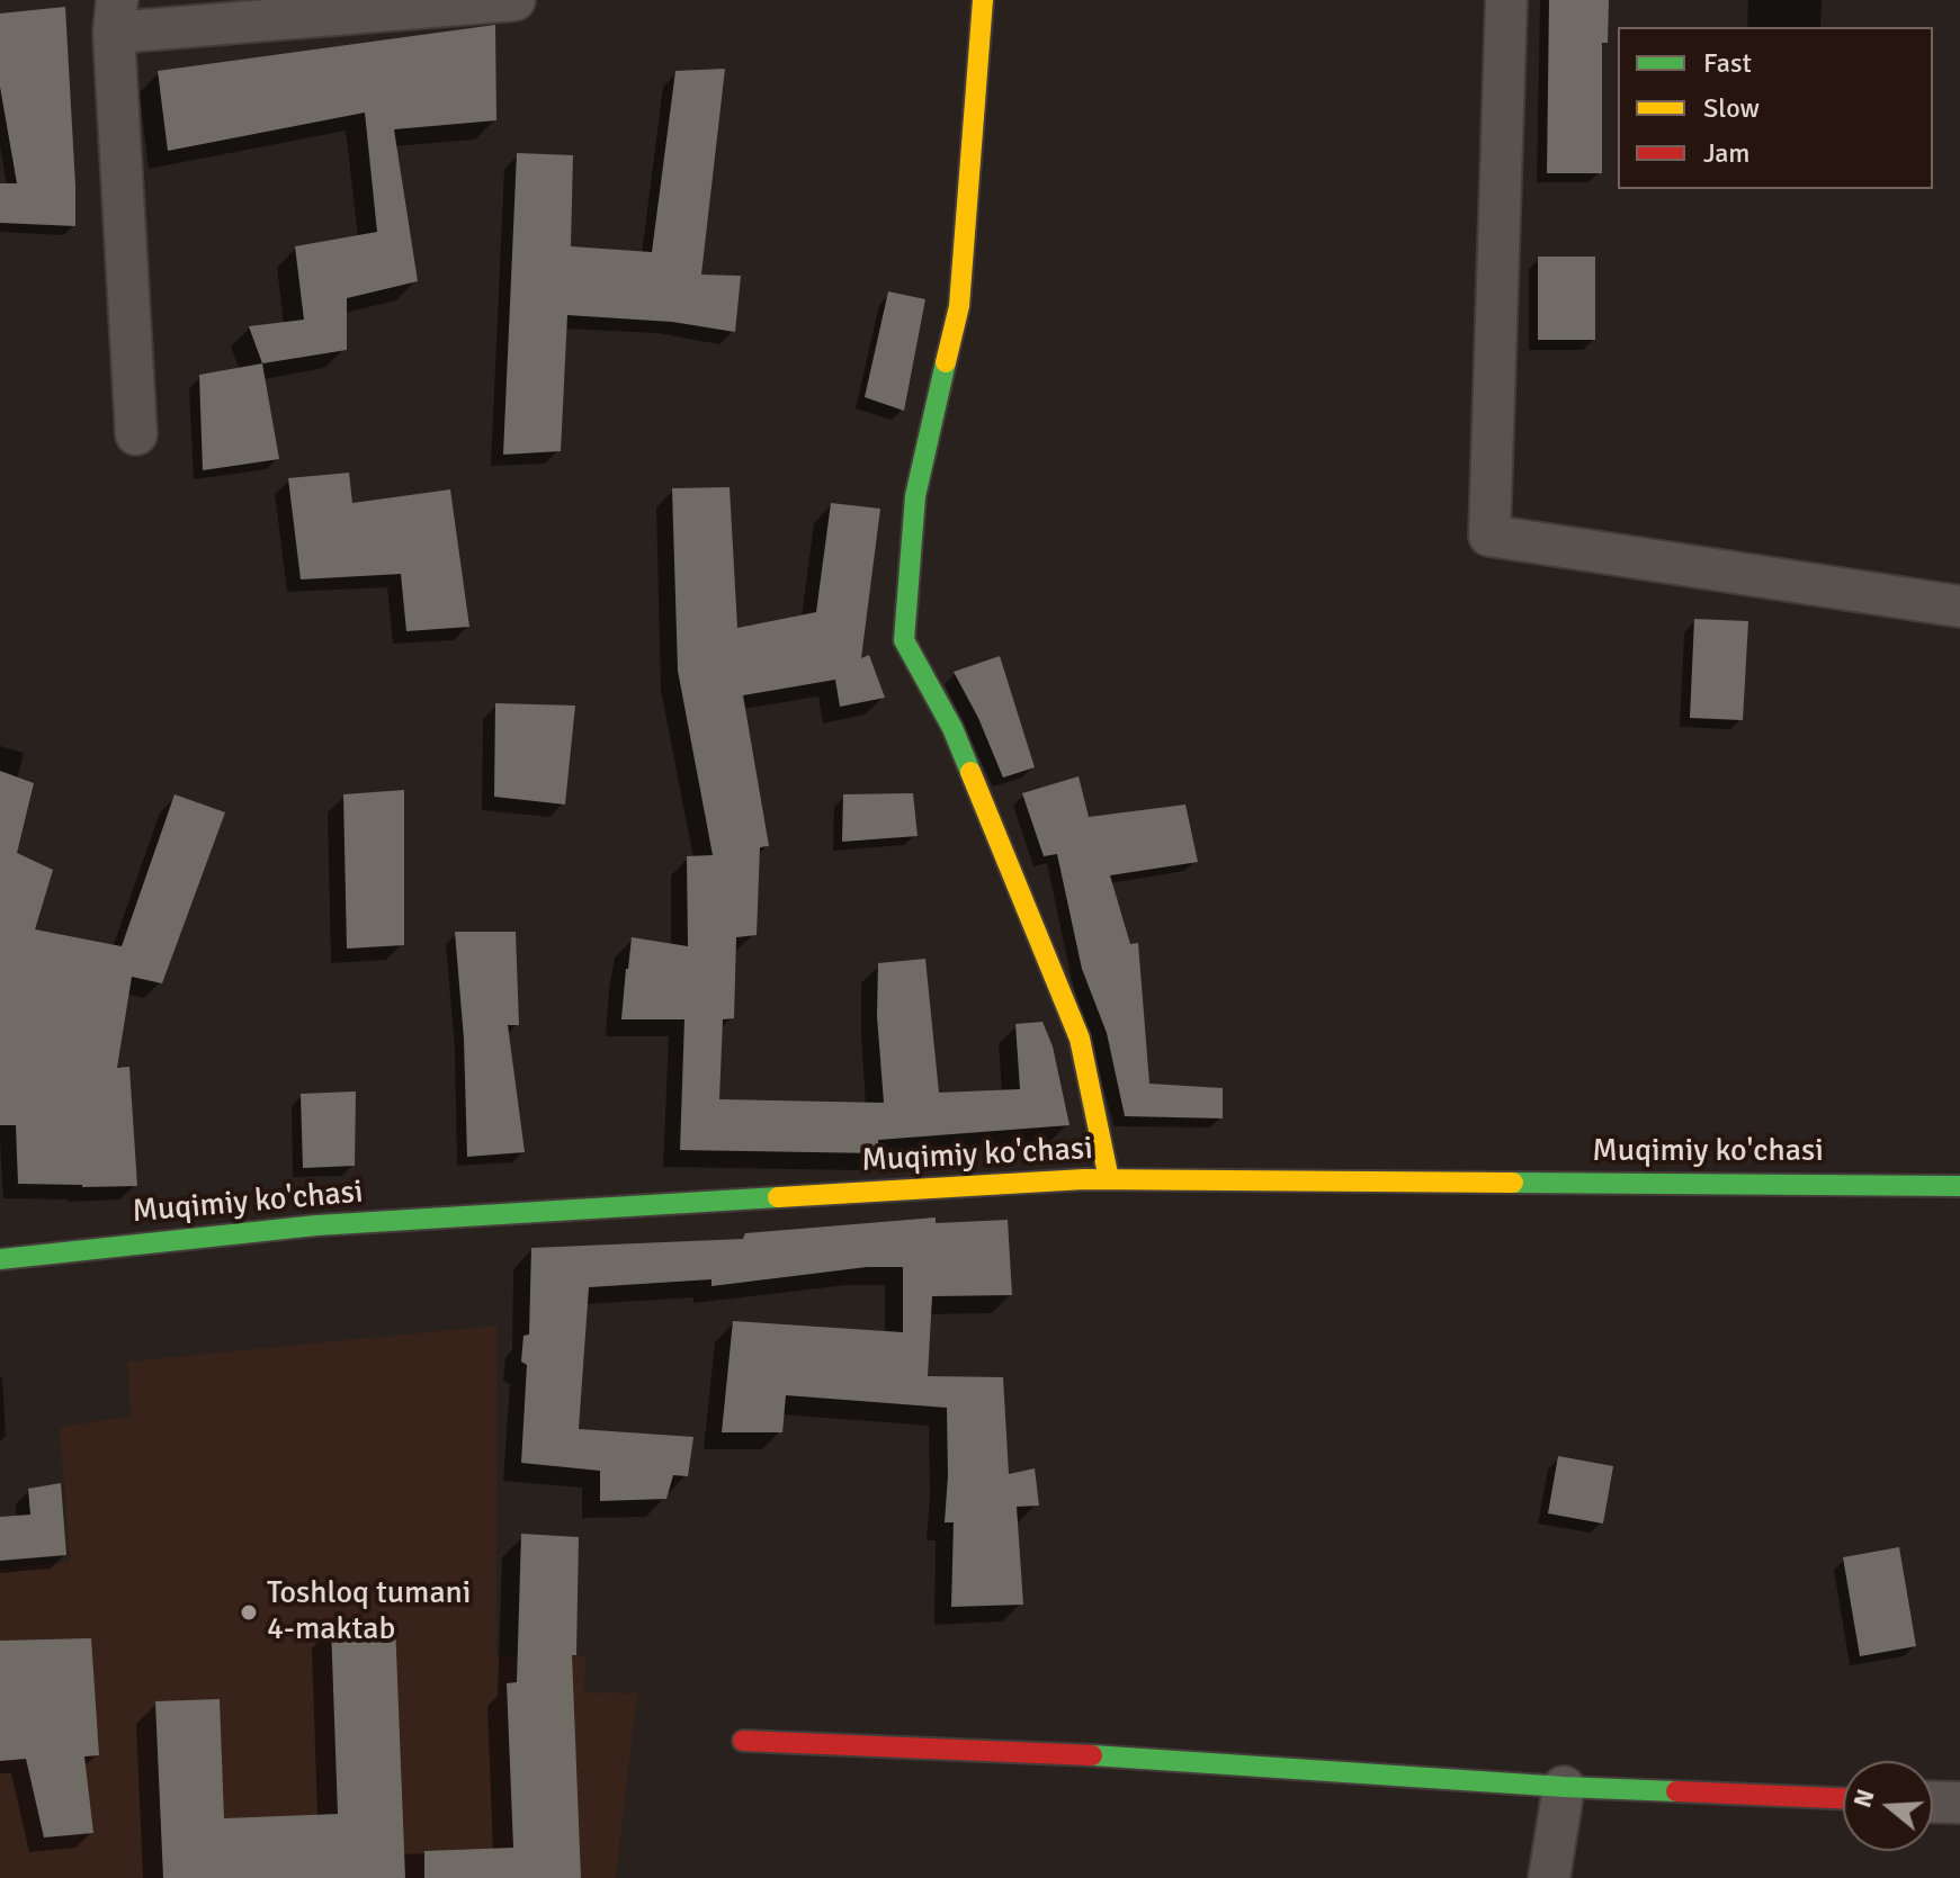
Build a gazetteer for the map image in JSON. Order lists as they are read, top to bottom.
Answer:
{
  "streets": {
    "street": ["Muqimiy ko'chasi"]
  },
  "places": ["Toshloq tumani 4-maktab"],
  "legend": ["Fast", "Slow", "Jam"],
  "north": "left"
}
